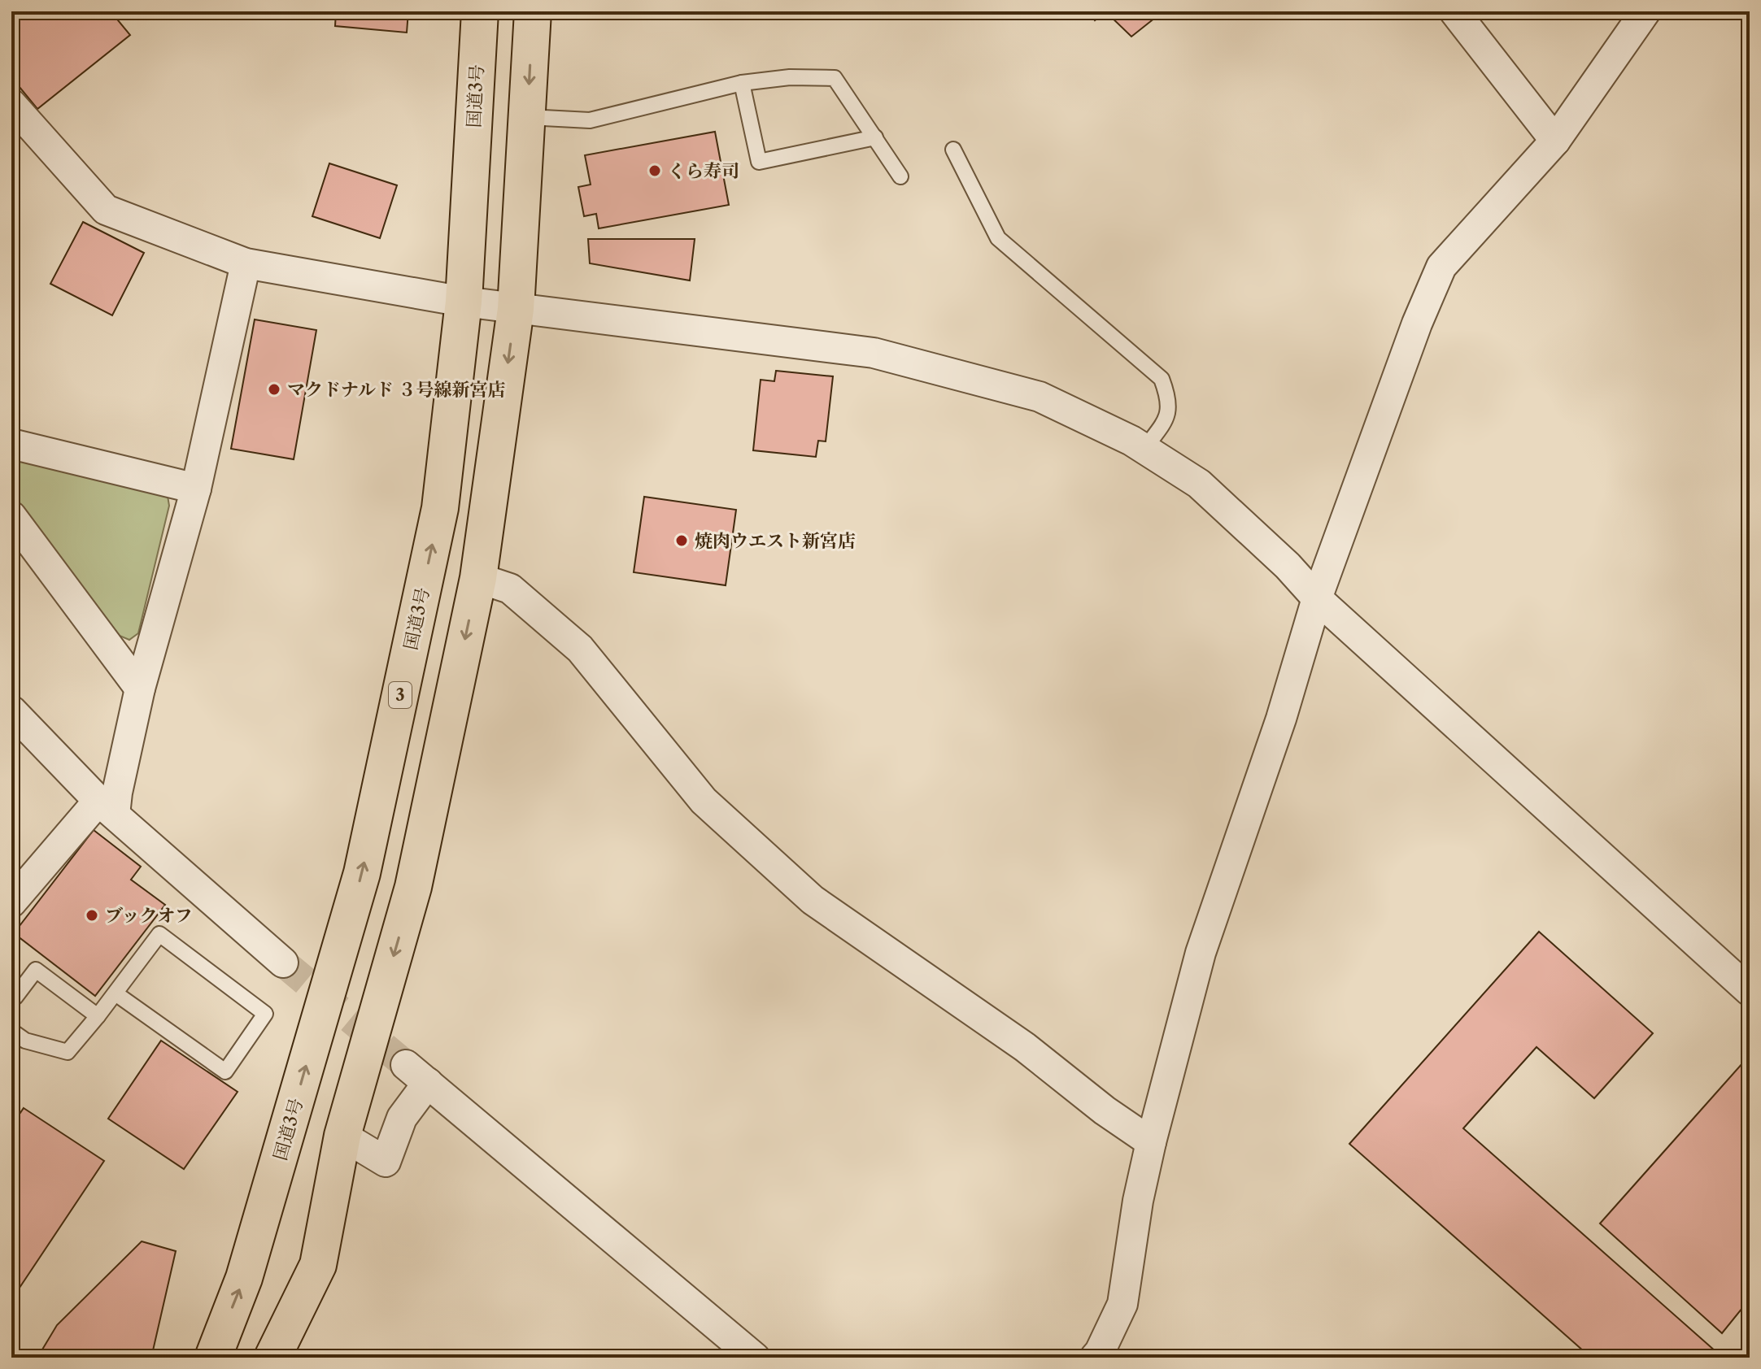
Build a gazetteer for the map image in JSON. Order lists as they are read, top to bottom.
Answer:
{
  "streets": {
    "highway": ["国道3号", "3"]
  },
  "places": [
    "くら寿司",
    "マクドナルド ３号線新宮店",
    "焼肉ウエスト新宮店",
    "ブックオフ"
  ]
}
